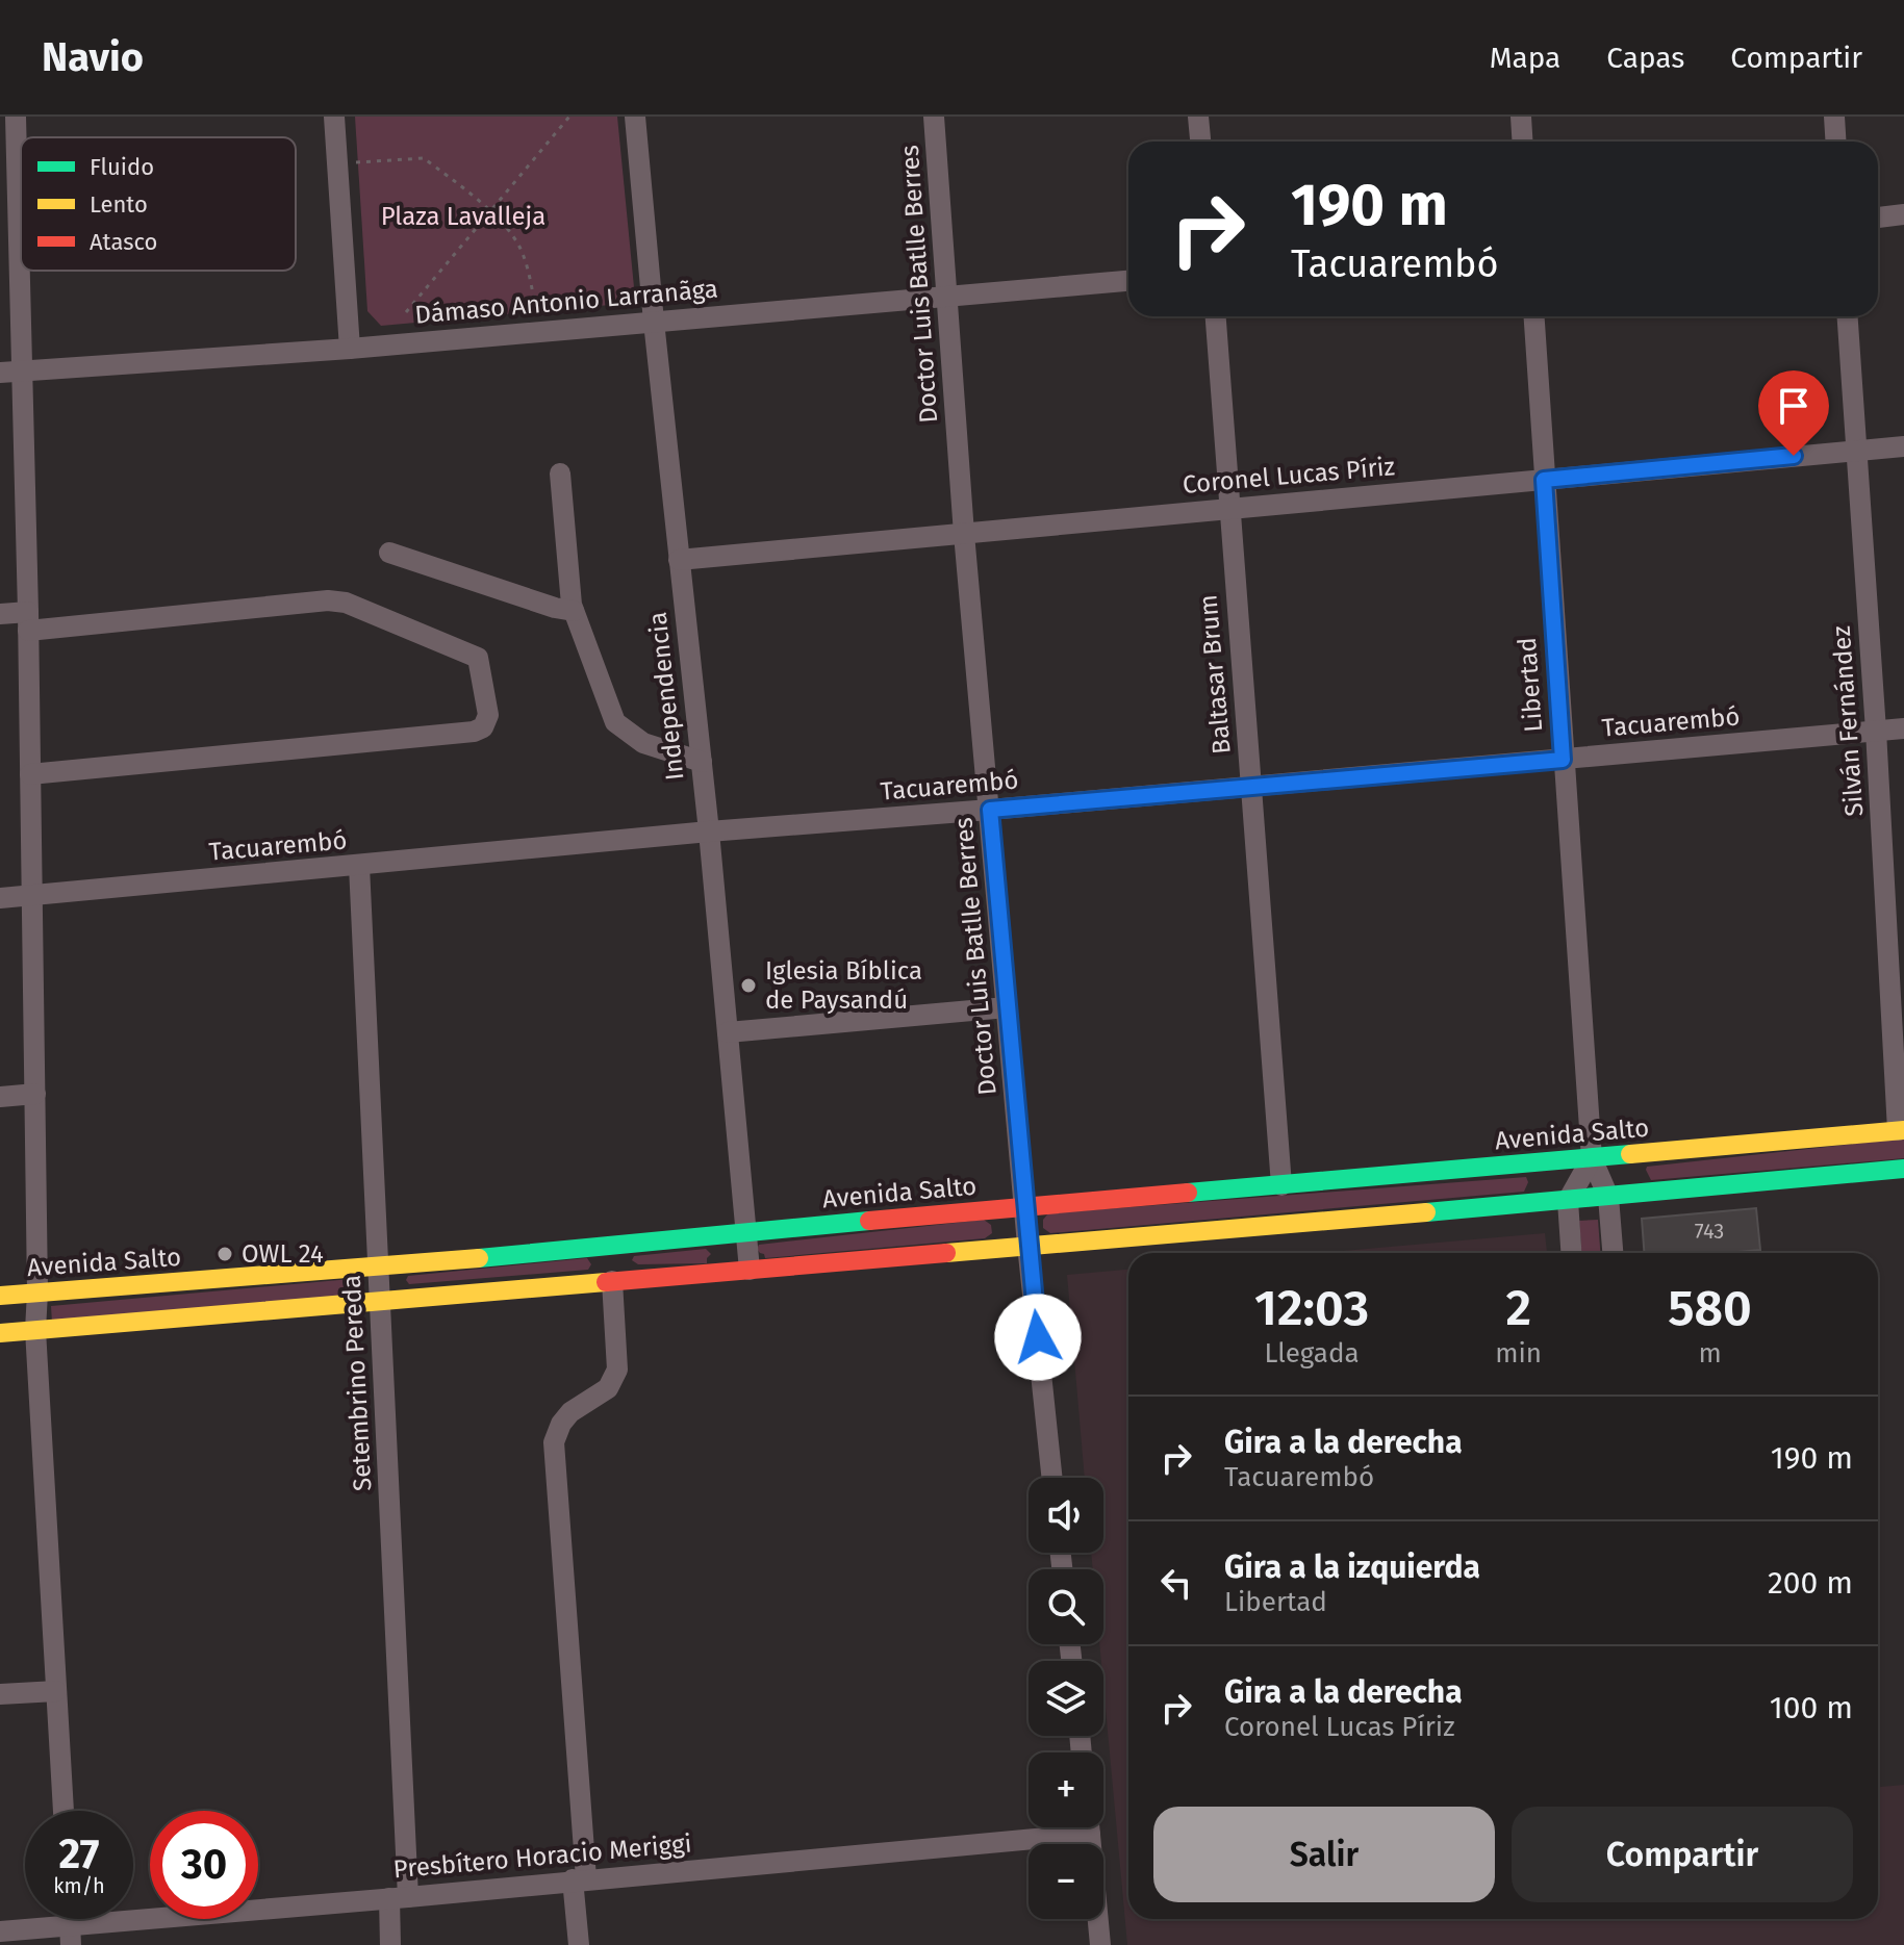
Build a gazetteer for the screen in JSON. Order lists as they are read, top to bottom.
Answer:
{
  "streets": {
    "street": [
      "Doctor Luis Batlle Berres",
      "Dámaso Antonio Larranãga",
      "Coronel Lucas Píriz",
      "Baltasar Brum",
      "Libertad",
      "Independencia",
      "Silván Fernández",
      "Tacuarembó",
      "Avenida Salto",
      "Setembrino Pereda",
      "Presbítero Horacio Meriggi"
    ]
  },
  "crossings": [
    ["Doctor Luis Batlle Berres", "Dámaso Antonio Larranãga"],
    ["Doctor Luis Batlle Berres", "Coronel Lucas Píriz"],
    ["Doctor Luis Batlle Berres", "Tacuarembó"],
    ["Doctor Luis Batlle Berres", "Avenida Salto"],
    ["Dámaso Antonio Larranãga", "Independencia"],
    ["Coronel Lucas Píriz", "Baltasar Brum"],
    ["Coronel Lucas Píriz", "Libertad"],
    ["Coronel Lucas Píriz", "Independencia"],
    ["Coronel Lucas Píriz", "Silván Fernández"],
    ["Baltasar Brum", "Tacuarembó"],
    ["Baltasar Brum", "Avenida Salto"],
    ["Libertad", "Tacuarembó"],
    ["Libertad", "Avenida Salto"],
    ["Independencia", "Tacuarembó"],
    ["Independencia", "Avenida Salto"],
    ["Silván Fernández", "Tacuarembó"],
    ["Silván Fernández", "Avenida Salto"],
    ["Tacuarembó", "Setembrino Pereda"],
    ["Avenida Salto", "Setembrino Pereda"],
    ["Setembrino Pereda", "Presbítero Horacio Meriggi"]
  ],
  "parks": ["Plaza Lavalleja"],
  "places": ["Iglesia Bíblica de Paysandú", "OWL 24"],
  "house_numbers": ["743"],
  "legend": ["Fluido", "Lento", "Atasco"],
  "page": {
    "header": "Navio",
    "nav": ["Mapa", "Capas", "Compartir"],
    "turn": ["190 m", "Tacuarembó"],
    "eta": [
      "12:03",
      "Llegada",
      "2",
      "min",
      "580",
      "m"
    ],
    "list": [
      {
        "name": "Gira a la derecha",
        "note": "Tacuarembó",
        "value": "190 m"
      },
      {
        "name": "Gira a la izquierda",
        "note": "Libertad",
        "value": "200 m"
      },
      {
        "name": "Gira a la derecha",
        "note": "Coronel Lucas Píriz",
        "value": "100 m"
      }
    ],
    "map_buttons": ["+", "−"],
    "buttons": ["Salir", "Compartir"],
    "speed": "27 km/h",
    "limit": "30"
  }
}
